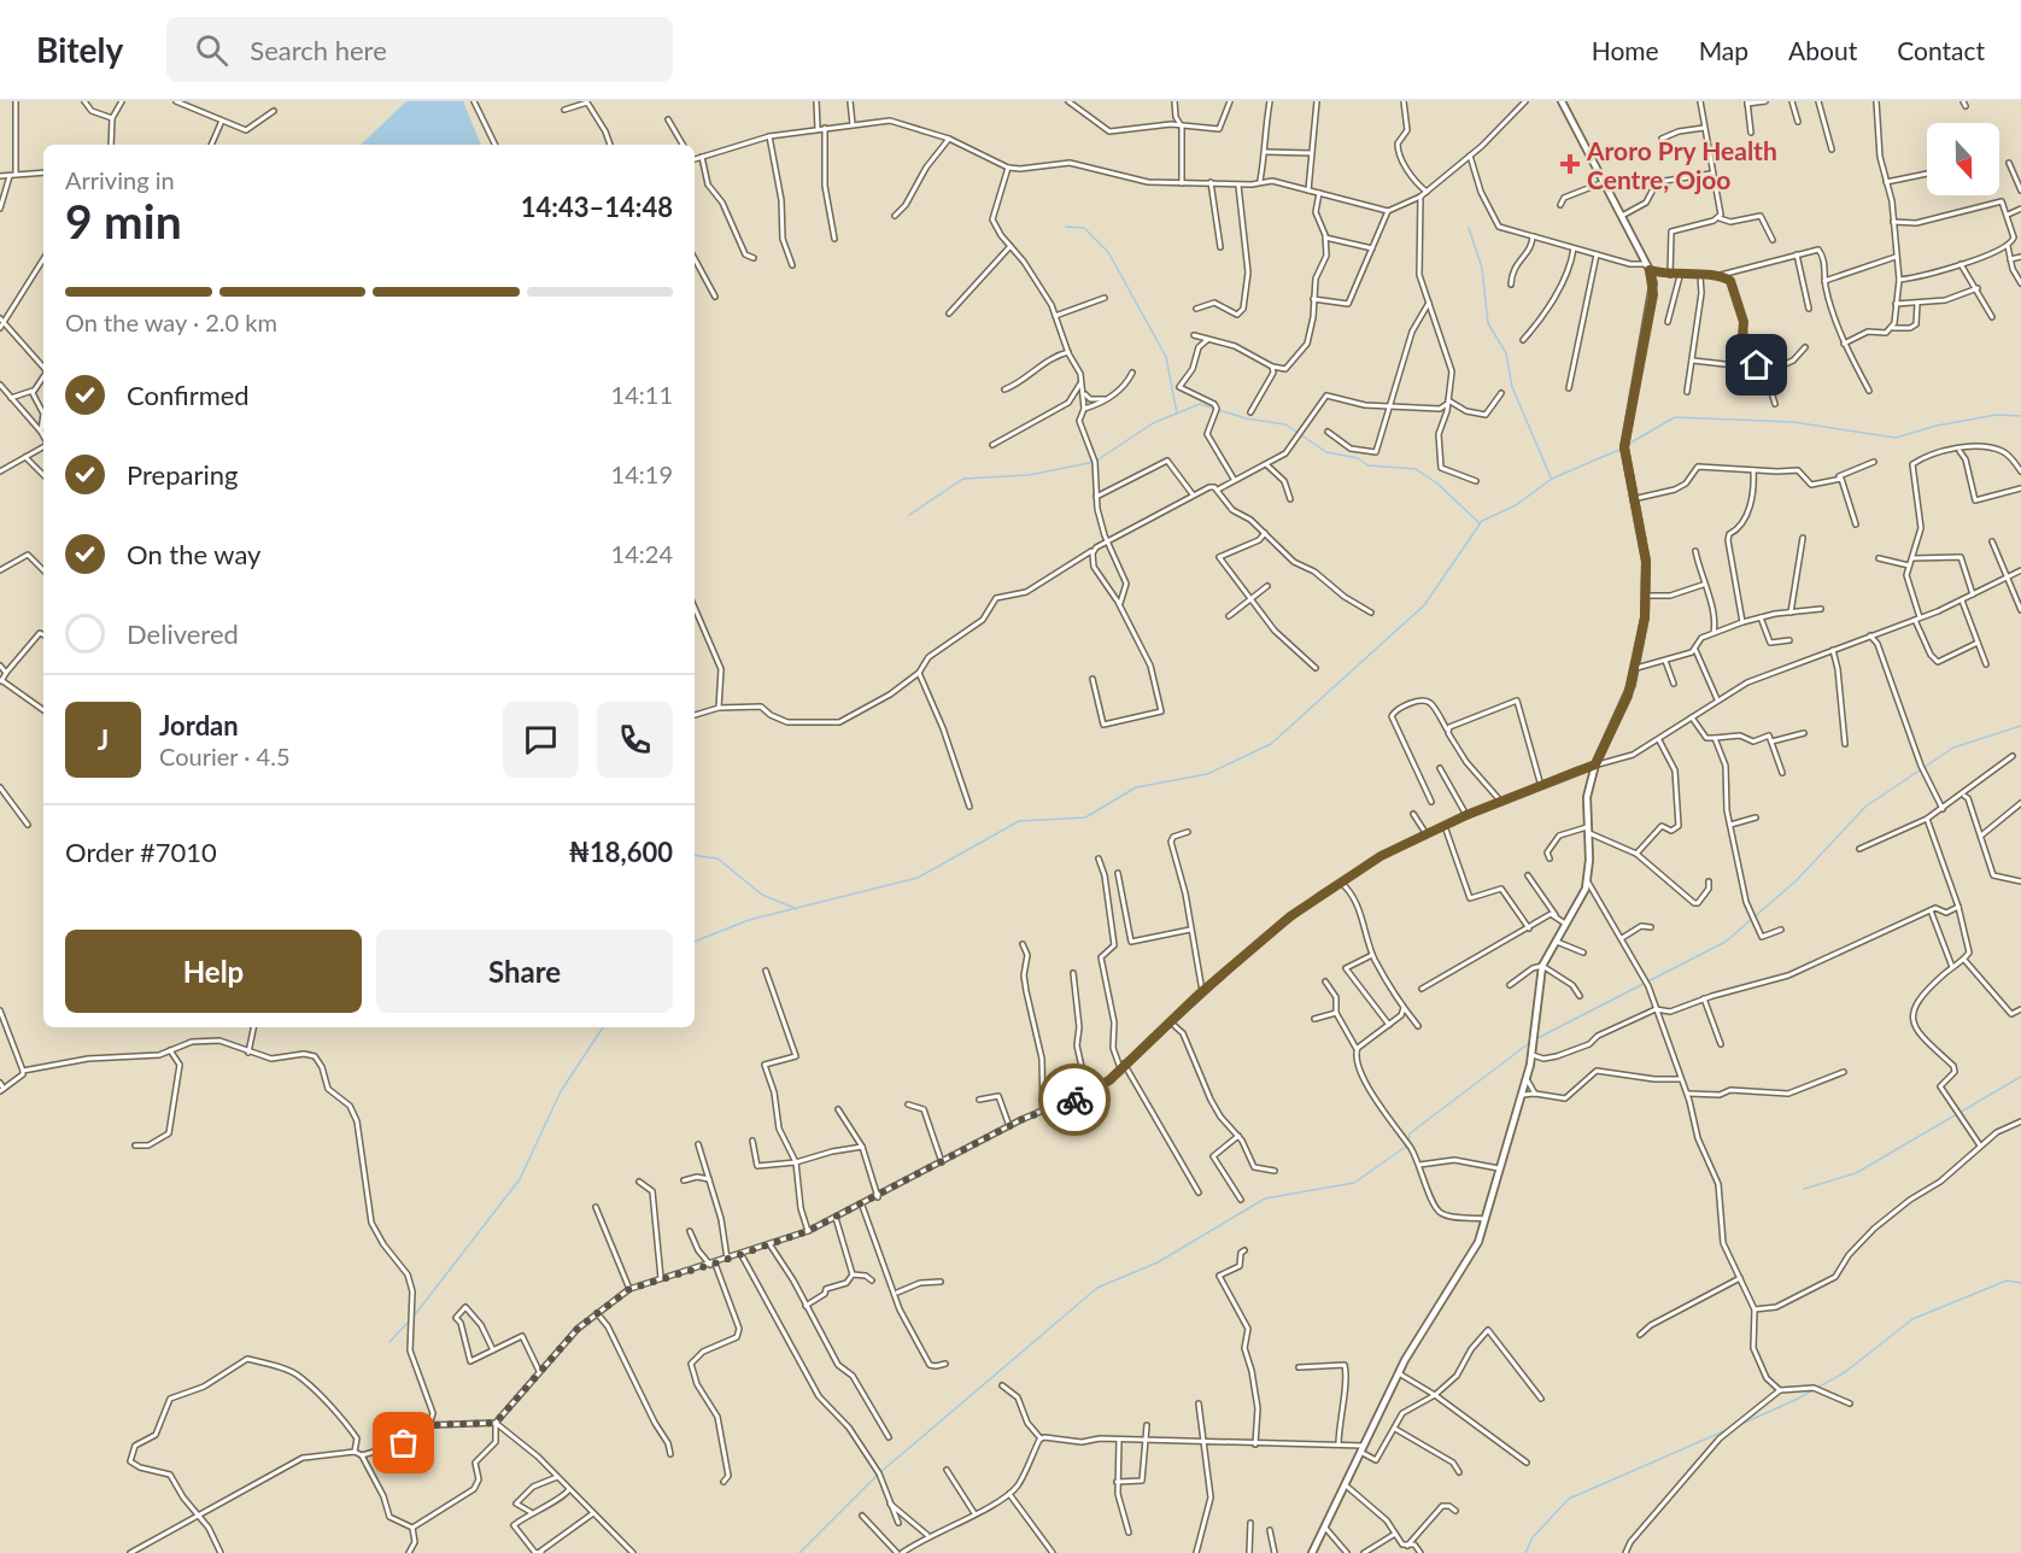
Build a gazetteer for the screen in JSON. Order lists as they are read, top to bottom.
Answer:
{
  "places": {
    "health": ["Aroro Pry Health Centre, Ojoo"]
  },
  "north": "bottom",
  "page": {
    "header": "Bitely",
    "search": "Search here",
    "nav": [
      "Home",
      "Map",
      "About",
      "Contact"
    ],
    "heading": ["9 min", "Arriving in", "14:43–14:48"],
    "panel": [
      "Jordan",
      "Courier · 4.5",
      "Order #7010",
      "₦18,600"
    ],
    "bar": "On the way · 2.0 km",
    "list": [
      ["Confirmed", "14:11"],
      ["Preparing", "14:19"],
      ["On the way", "14:24"],
      "Delivered"
    ],
    "round": "J",
    "buttons": ["Help", "Share"]
  }
}
